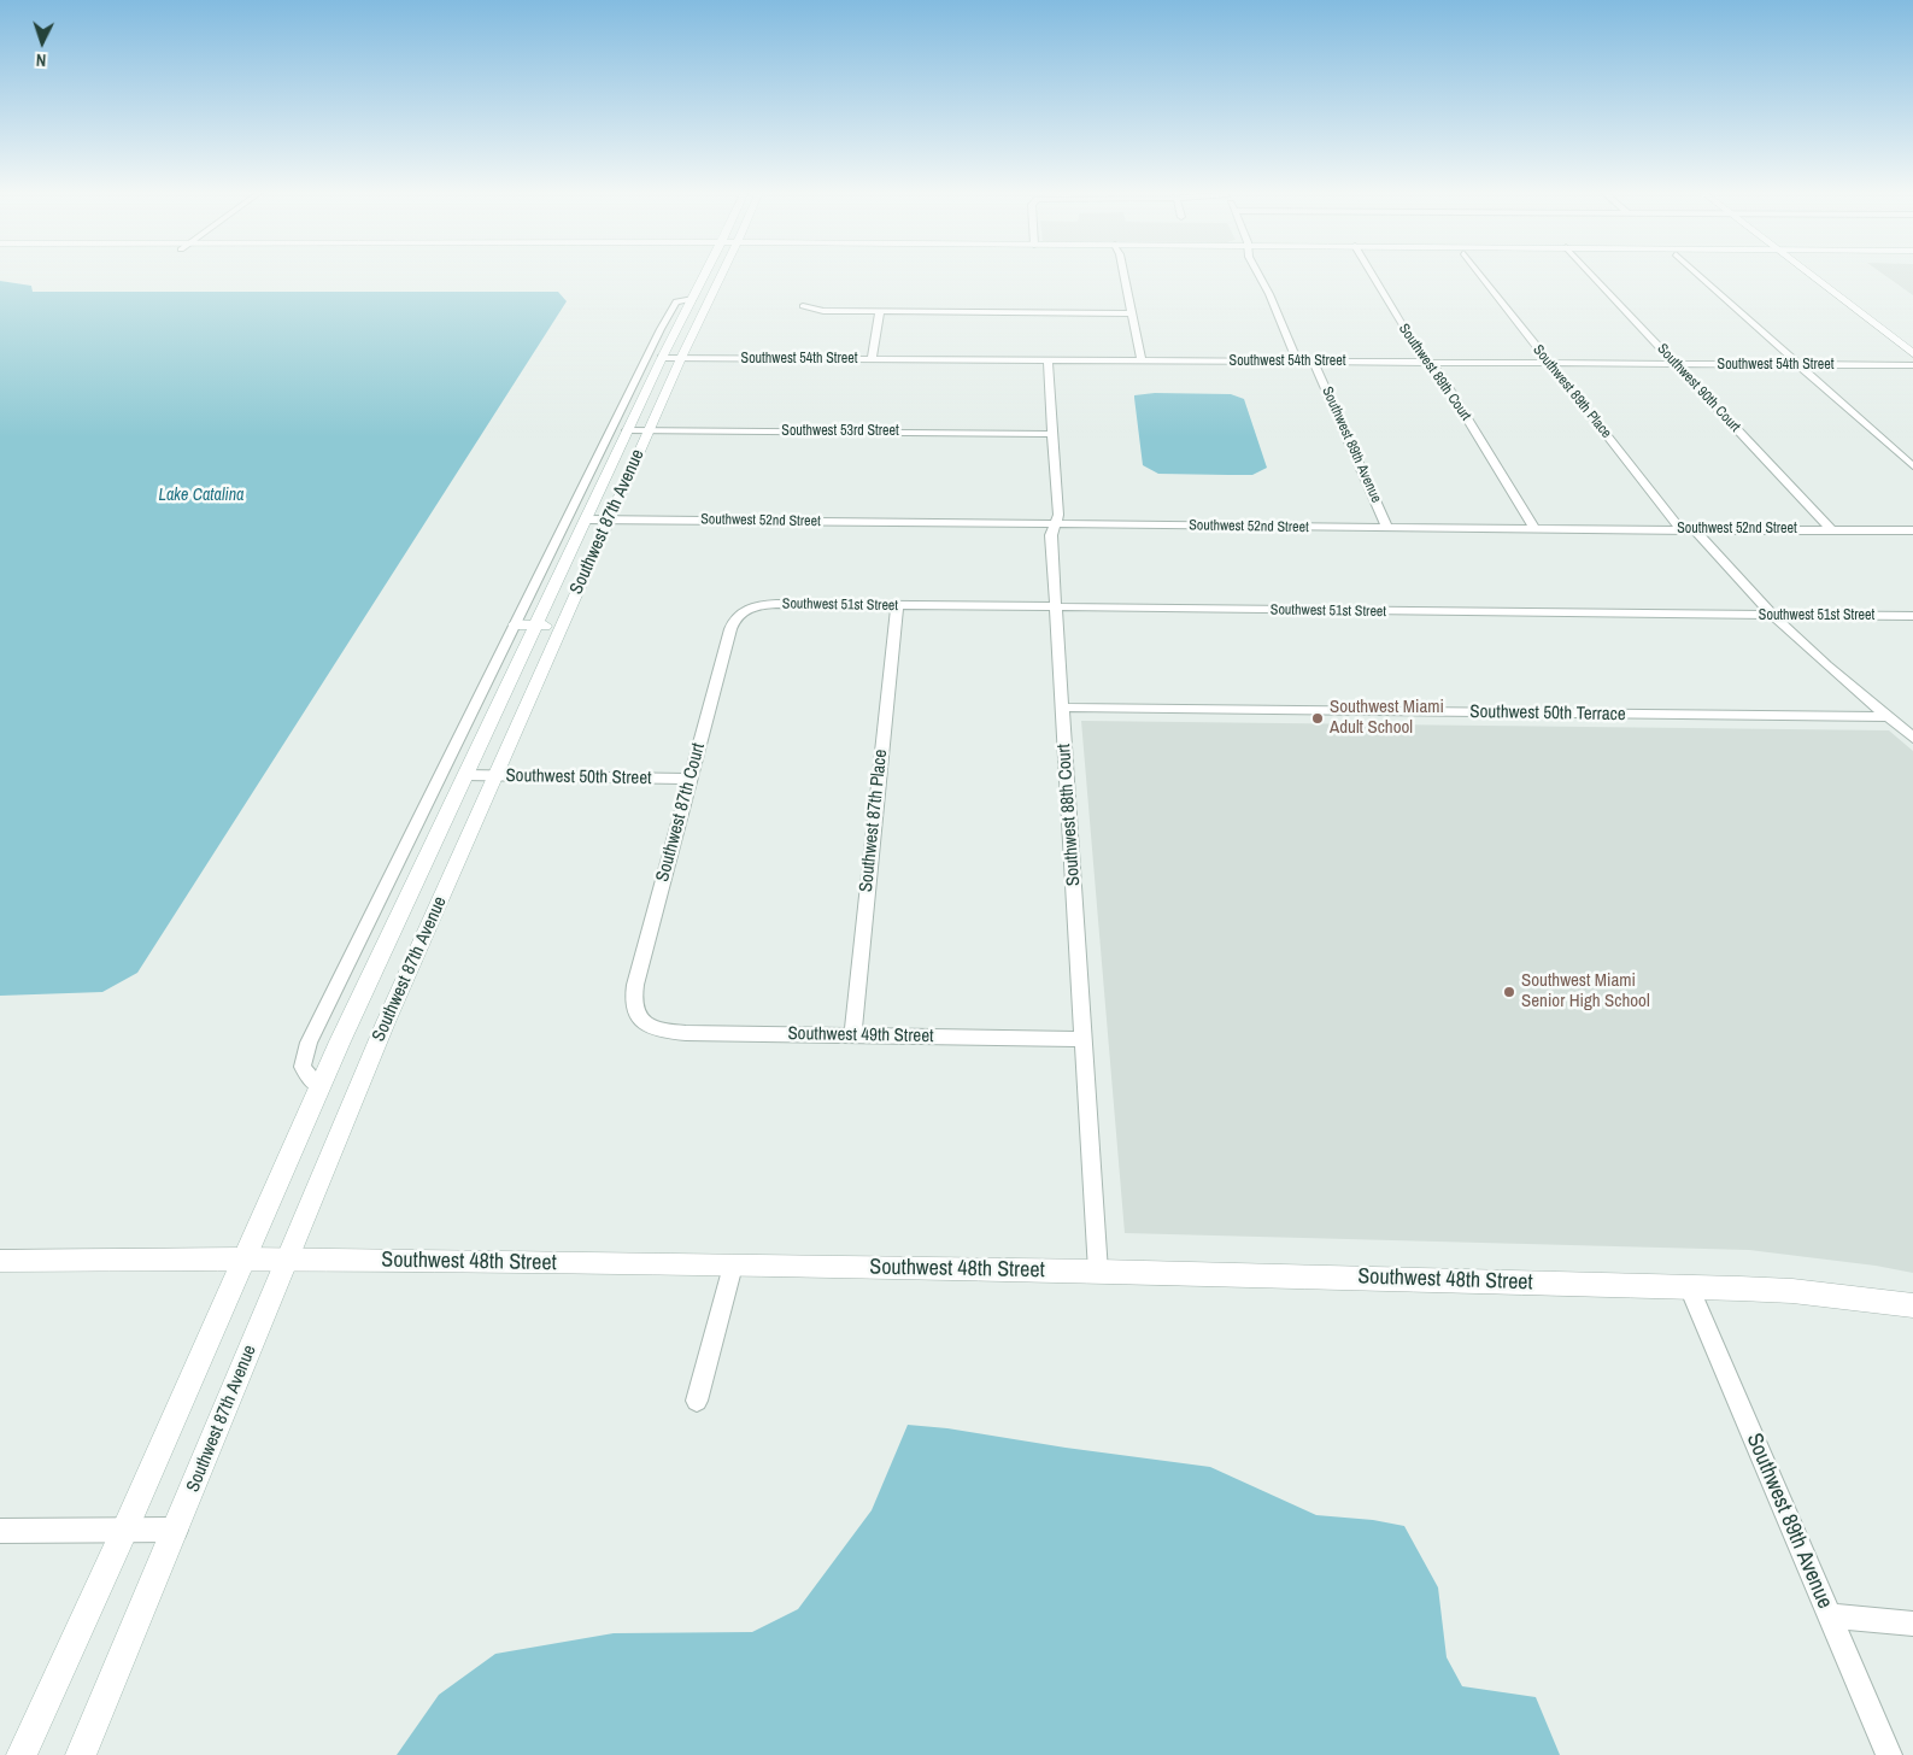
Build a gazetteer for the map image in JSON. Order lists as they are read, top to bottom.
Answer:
{
  "streets": {
    "main road": ["Southwest 87th Avenue", "Southwest 48th Street"],
    "street": [
      "Southwest 54th Street",
      "Southwest 89th Court",
      "Southwest 90th Court",
      "Southwest 89th Place",
      "Southwest 53rd Street",
      "Southwest 89th Avenue",
      "Southwest 52nd Street",
      "Southwest 51st Street",
      "Southwest 50th Terrace",
      "Southwest 50th Street",
      "Southwest 87th Court",
      "Southwest 88th Court",
      "Southwest 87th Place",
      "Southwest 49th Street"
    ]
  },
  "crossings": [
    ["Southwest 54th Street", "Southwest 89th Court"],
    ["Southwest 54th Street", "Southwest 90th Court"],
    ["Southwest 54th Street", "Southwest 89th Place"],
    ["Southwest 54th Street", "Southwest 89th Avenue"],
    ["Southwest 54th Street", "Southwest 87th Avenue"],
    ["Southwest 54th Street", "Southwest 88th Court"],
    ["Southwest 89th Court", "Southwest 52nd Street"],
    ["Southwest 90th Court", "Southwest 52nd Street"],
    ["Southwest 89th Place", "Southwest 52nd Street"],
    ["Southwest 53rd Street", "Southwest 87th Avenue"],
    ["Southwest 53rd Street", "Southwest 88th Court"],
    ["Southwest 89th Avenue", "Southwest 52nd Street"],
    ["Southwest 89th Avenue", "Southwest 48th Street"],
    ["Southwest 52nd Street", "Southwest 87th Avenue"],
    ["Southwest 52nd Street", "Southwest 88th Court"],
    ["Southwest 87th Avenue", "Southwest 50th Street"],
    ["Southwest 87th Avenue", "Southwest 48th Street"],
    ["Southwest 51st Street", "Southwest 87th Court"],
    ["Southwest 51st Street", "Southwest 88th Court"],
    ["Southwest 51st Street", "Southwest 87th Place"],
    ["Southwest 50th Terrace", "Southwest 88th Court"],
    ["Southwest 50th Street", "Southwest 87th Court"],
    ["Southwest 87th Court", "Southwest 49th Street"],
    ["Southwest 88th Court", "Southwest 49th Street"],
    ["Southwest 88th Court", "Southwest 48th Street"],
    ["Southwest 87th Place", "Southwest 49th Street"]
  ],
  "water": ["Lake Catalina"],
  "places": ["Southwest Miami Adult School", "Southwest Miami Senior High School"],
  "north": "bottom"
}
